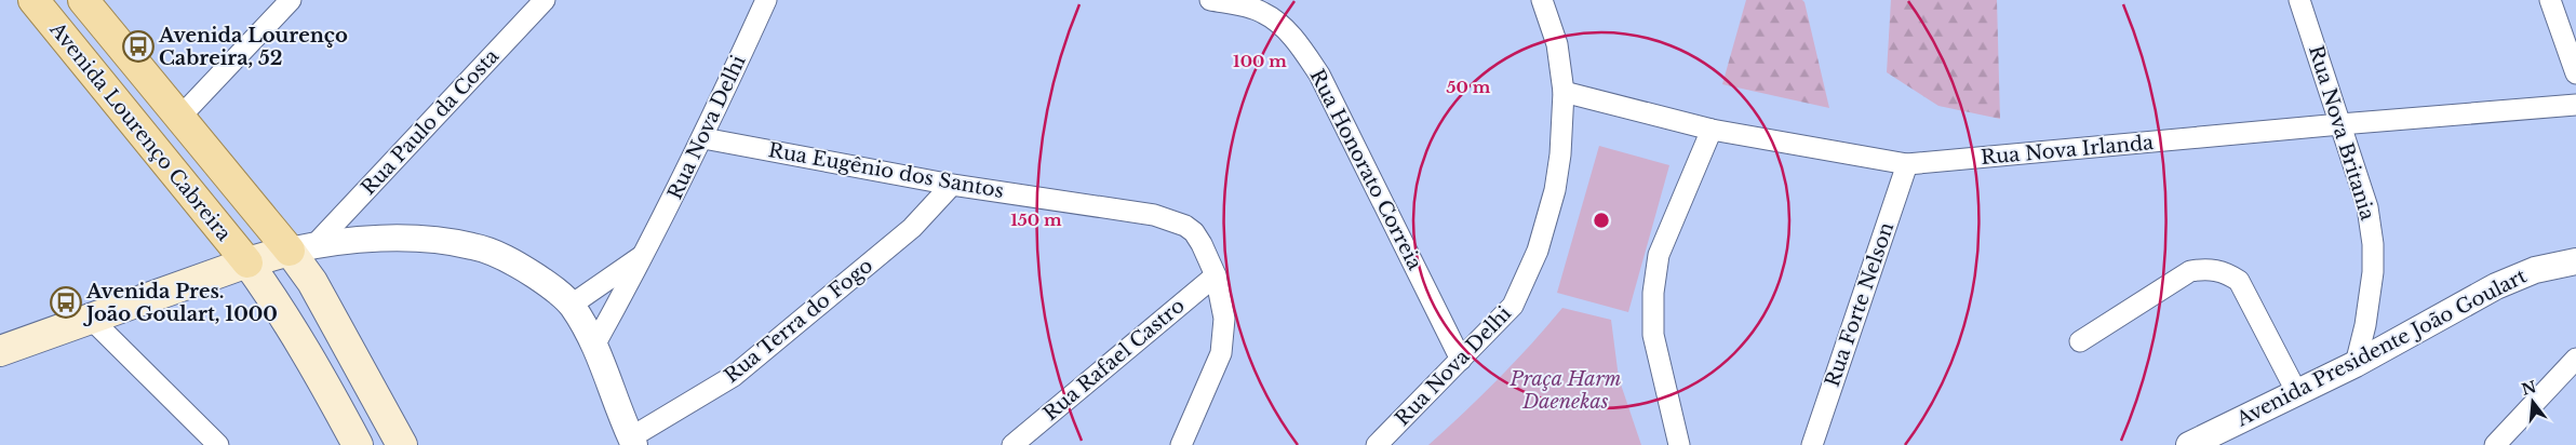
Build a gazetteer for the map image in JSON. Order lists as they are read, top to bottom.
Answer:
{
  "streets": {
    "main road": ["Avenida Lourenço Cabreira"],
    "street": [
      "Rua Paulo da Costa",
      "Rua Nova Delhi",
      "Rua Nova Britania",
      "Rua Nova Irlanda",
      "Rua Honorato Correia",
      "Rua Eugênio dos Santos",
      "Rua Forte Nelson",
      "Rua Terra do Fogo",
      "Avenida Presidente João Goulart",
      "Rua Rafael Castro"
    ]
  },
  "crossings": [
    ["Rua Paulo da Costa", "Avenida Lourenço Cabreira"],
    ["Rua Nova Delhi", "Rua Nova Irlanda"],
    ["Rua Nova Delhi", "Rua Honorato Correia"],
    ["Rua Nova Delhi", "Rua Eugênio dos Santos"],
    ["Rua Nova Britania", "Rua Nova Irlanda"],
    ["Rua Nova Britania", "Avenida Presidente João Goulart"],
    ["Rua Nova Irlanda", "Rua Forte Nelson"],
    ["Rua Eugênio dos Santos", "Rua Terra do Fogo"],
    ["Rua Eugênio dos Santos", "Rua Rafael Castro"]
  ],
  "parks": ["Praça Harm Daenekas"],
  "places": {
    "bus stop": ["Avenida Lourenço Cabreira, 52", "Avenida Pres. João Goulart, 1000"]
  },
  "north": "top",
  "rings": ["100 m", "50 m", "150 m"]
}
